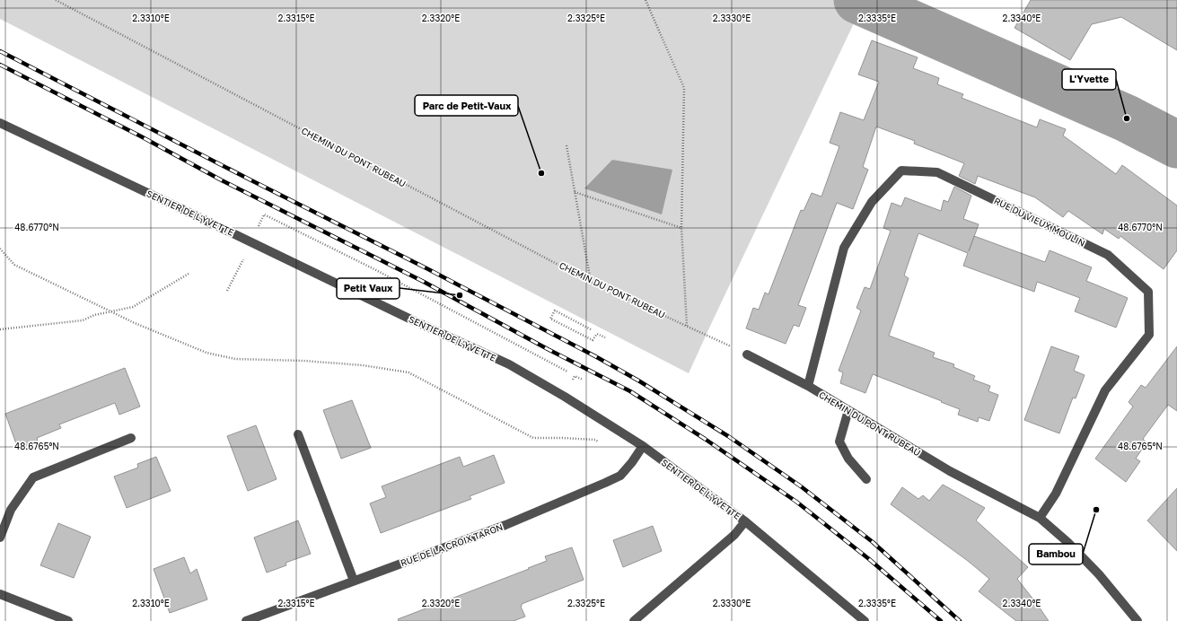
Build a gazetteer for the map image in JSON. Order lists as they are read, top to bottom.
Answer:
{
  "streets": {
    "street": [
      "CHEMIN DU PONT RUBEAU",
      "SENTIER DE L'YVETTE",
      "RUE DU VIEUX MOULIN",
      "RUE DE LA CROIX TARON"
    ]
  },
  "crossings": [
    ["CHEMIN DU PONT RUBEAU", "RUE DU VIEUX MOULIN"],
    ["SENTIER DE L'YVETTE", "RUE DE LA CROIX TARON"]
  ],
  "places": [
    "L'Yvette",
    "Parc de Petit-Vaux",
    "Petit Vaux",
    "Bambou"
  ],
  "coordinates": [
    "2.3310°E",
    "2.3315°E",
    "2.3320°E",
    "2.3325°E",
    "2.3330°E",
    "2.3335°E",
    "2.3340°E",
    "48.6770°N",
    "48.6765°N"
  ]
}
